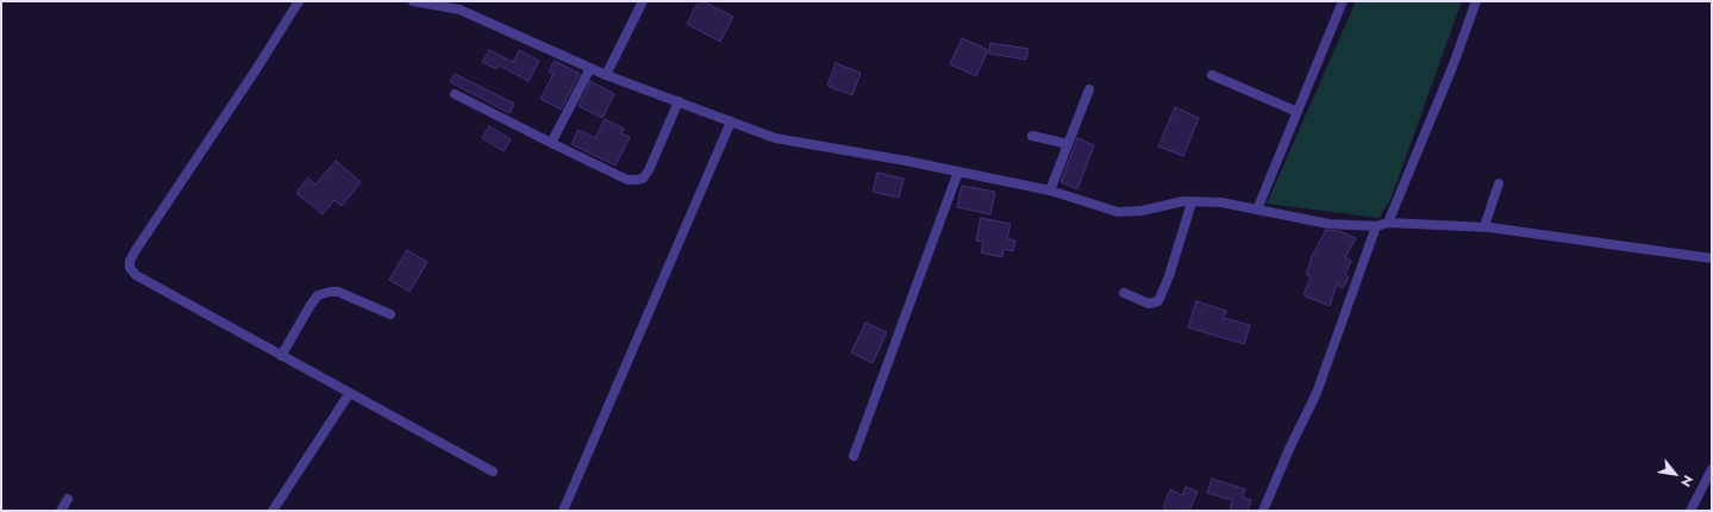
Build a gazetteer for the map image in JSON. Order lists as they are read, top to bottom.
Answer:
{
  "north": "bottom right"
}
